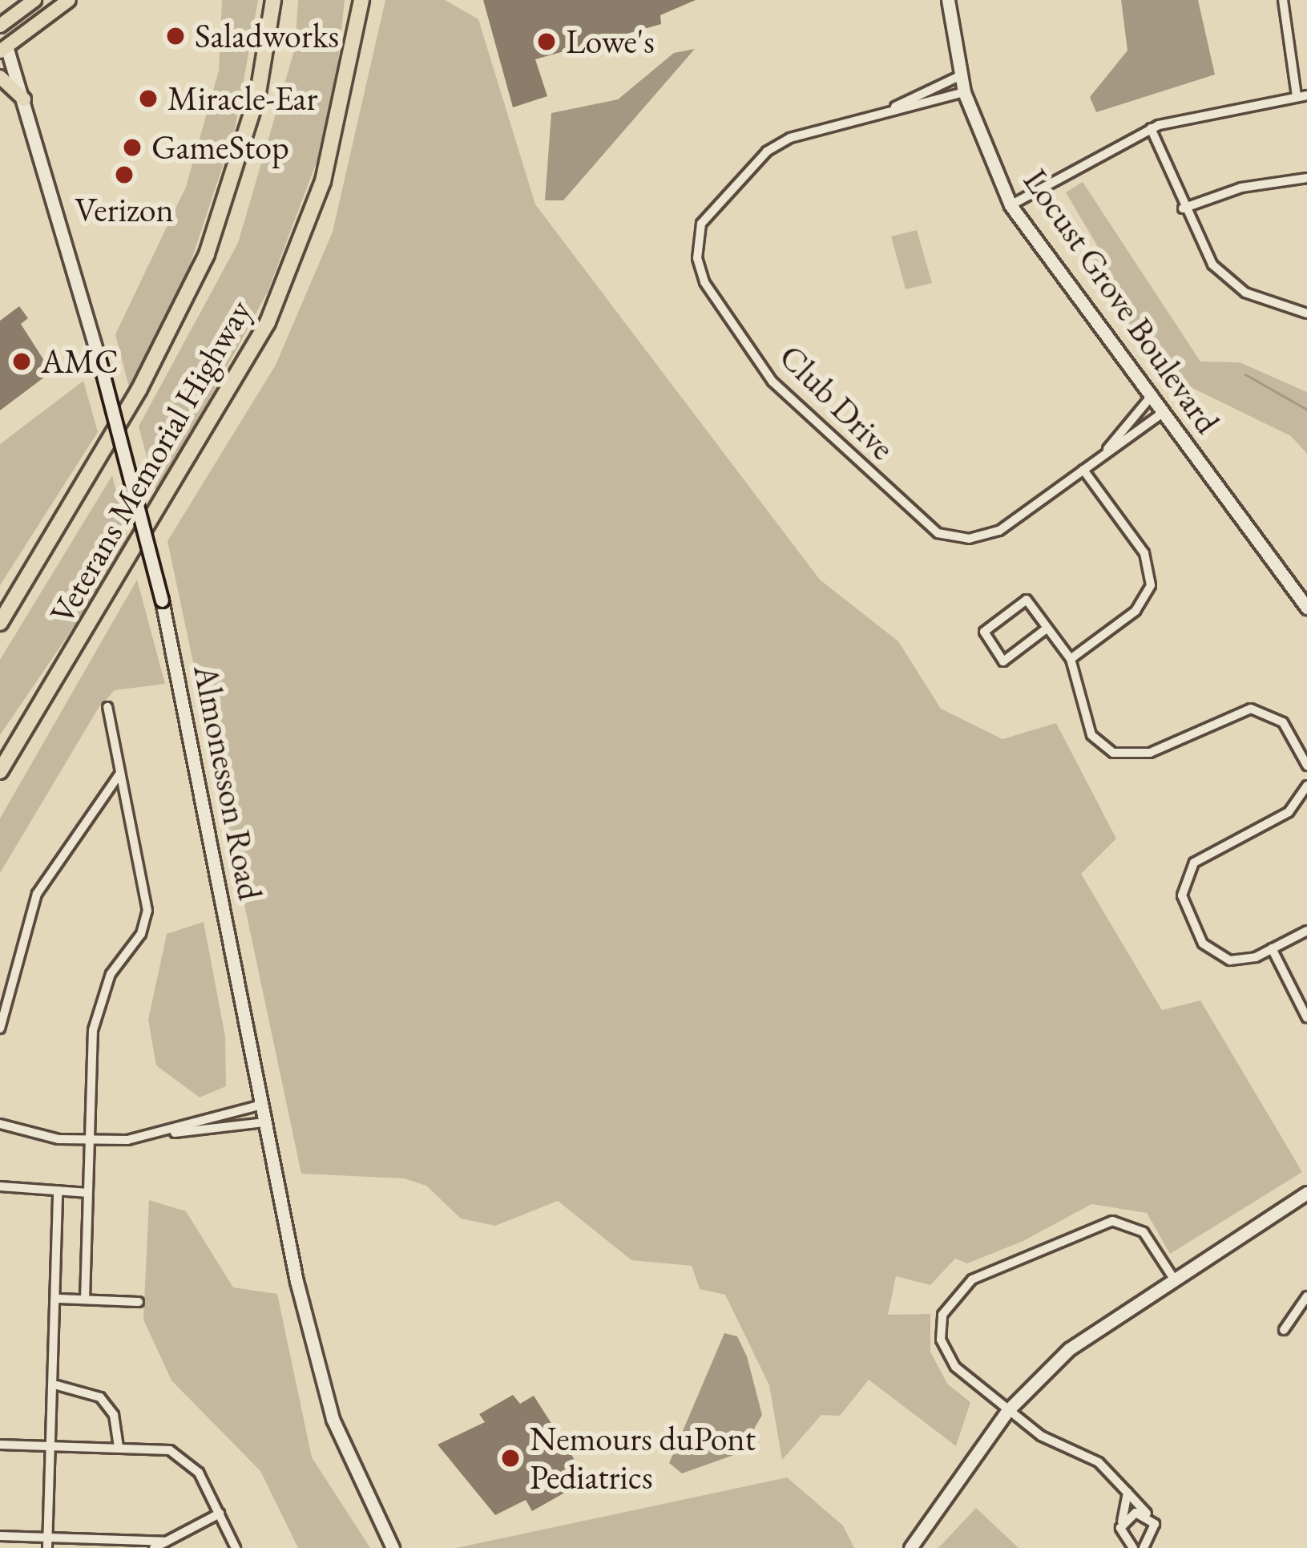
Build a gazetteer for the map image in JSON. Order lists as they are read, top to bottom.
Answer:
{
  "streets": {
    "highway": ["Veterans Memorial Highway"],
    "main road": ["Locust Grove Boulevard", "Almonesson Road"],
    "street": ["Club Drive"]
  },
  "crossings": [
    ["Locust Grove Boulevard", "Club Drive"]
  ],
  "places": [
    "Saladworks",
    "Lowe's",
    "Miracle-Ear",
    "GameStop",
    "Verizon",
    "AMC",
    "Nemours duPont Pediatrics"
  ]
}
